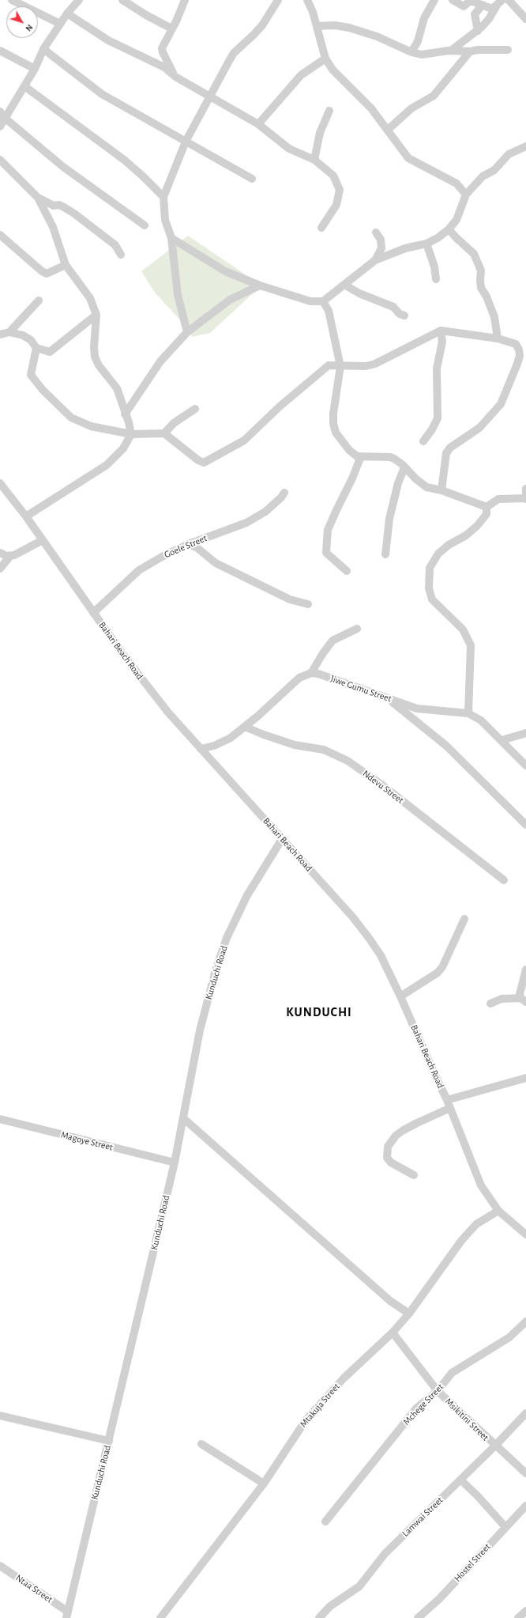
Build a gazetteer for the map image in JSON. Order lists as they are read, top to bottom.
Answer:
{
  "streets": {
    "street": [
      "Goele Street",
      "Bahari Beach Road",
      "Jiwe Gumu Street",
      "Ndevu Street",
      "Kunduchi Road",
      "Magoye Street",
      "Mchege Street",
      "Mtakuja Street",
      "Msikitini Street",
      "Lamwai Street",
      "Hostel Street",
      "Ntaa Street"
    ]
  },
  "crossings": [
    ["Goele Street", "Bahari Beach Road"],
    ["Bahari Beach Road", "Kunduchi Road"],
    ["Bahari Beach Road", "Mtakuja Street"],
    ["Kunduchi Road", "Magoye Street"],
    ["Kunduchi Road", "Ntaa Street"],
    ["Mchege Street", "Msikitini Street"],
    ["Mtakuja Street", "Msikitini Street"],
    ["Msikitini Street", "Lamwai Street"]
  ],
  "districts": ["KUNDUCHI"],
  "north": "bottom right"
}
